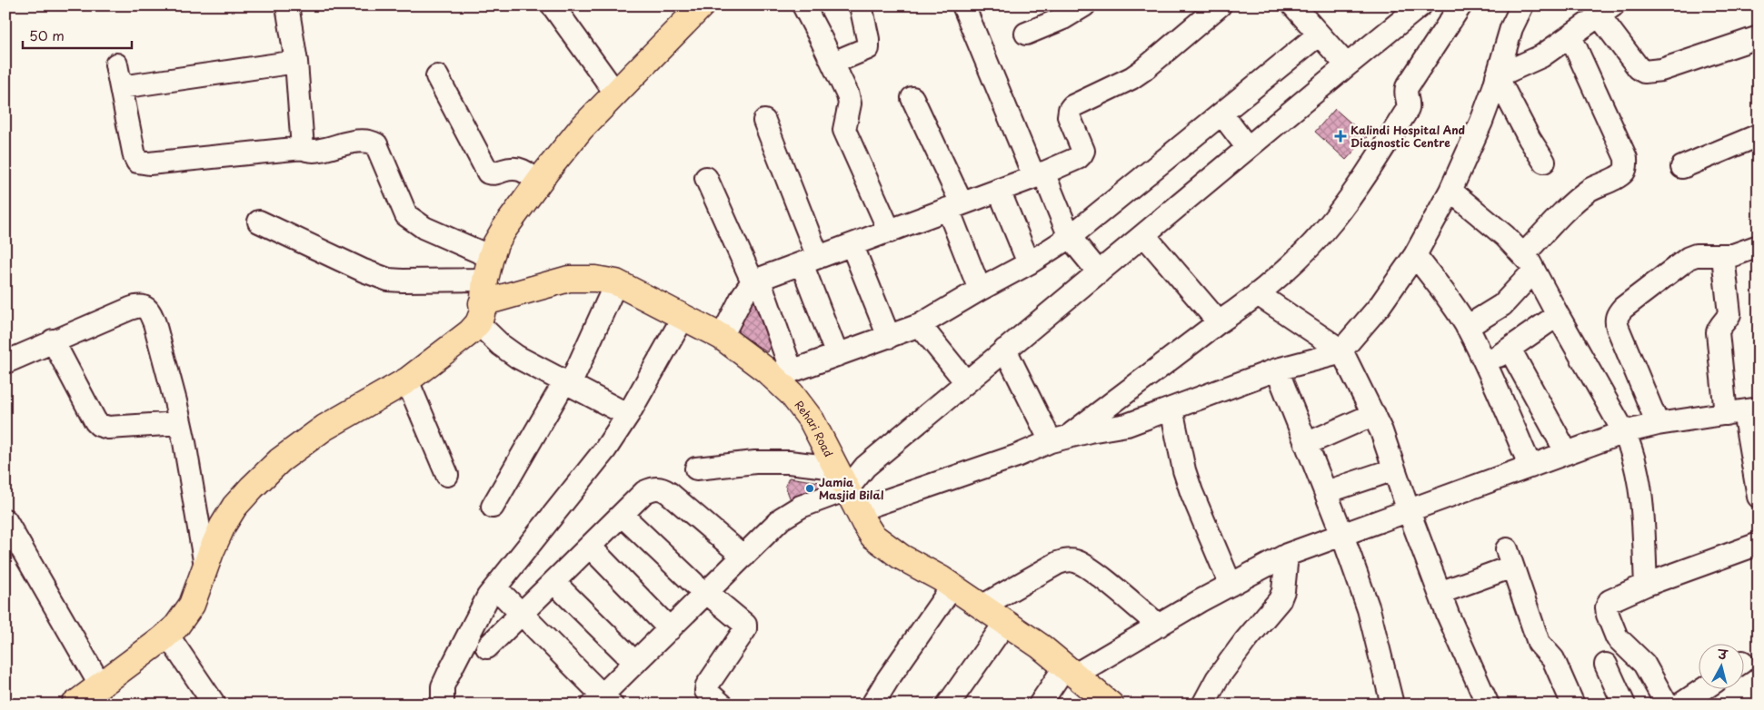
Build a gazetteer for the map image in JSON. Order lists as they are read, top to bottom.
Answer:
{
  "streets": {
    "main road": ["Rehari Road"]
  },
  "places": {
    "health": ["Kalindi Hospital And Diagnostic Centre"],
    "other": ["Jamia Masjid Bilal"]
  },
  "scale_bar": "50 m",
  "north": "top"
}
